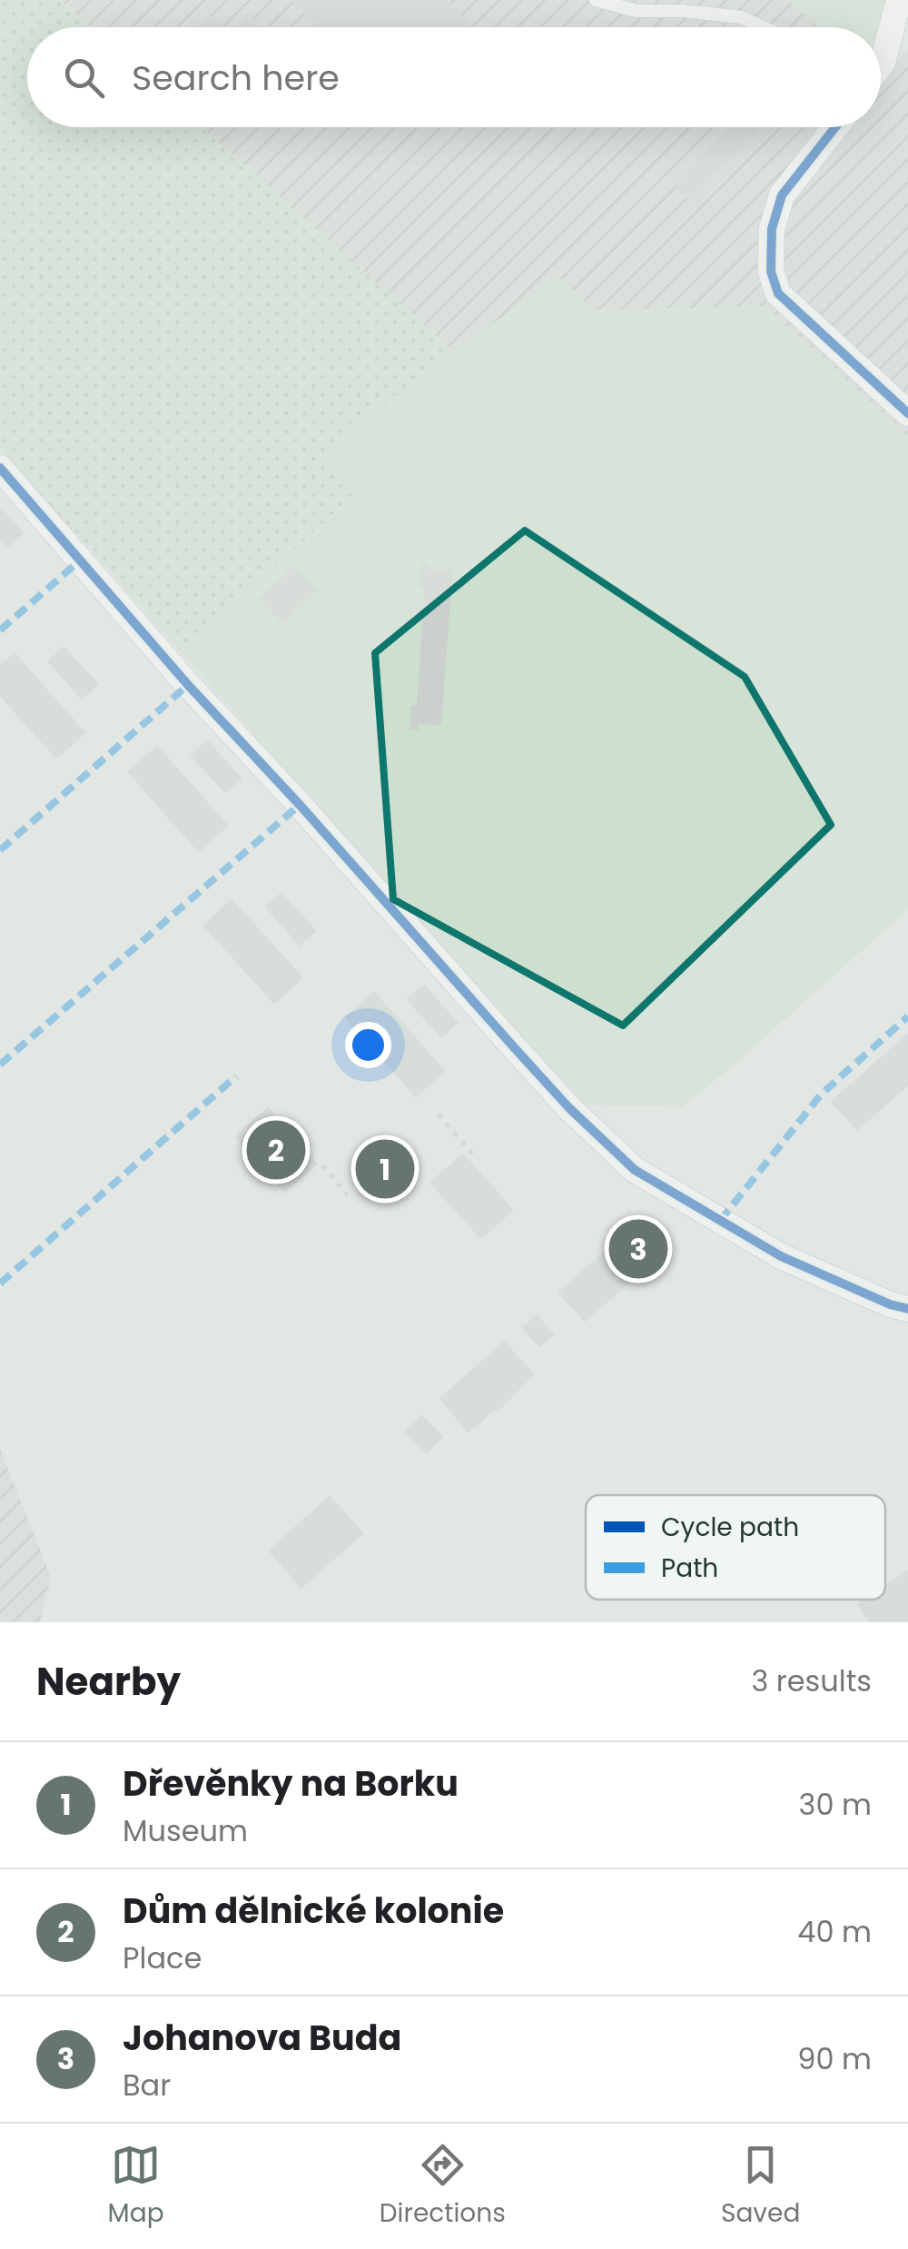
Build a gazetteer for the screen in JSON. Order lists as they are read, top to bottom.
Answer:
{
  "legend": ["Cycle path", "Path"],
  "page": {
    "search": "Search here",
    "pins": ["2", "1", "3"],
    "heading": ["Nearby", "3 results"],
    "list": [
      {
        "mark": "1",
        "name": "Dřevěnky na Borku",
        "note": "Museum",
        "value": "30 m"
      },
      {
        "mark": "2",
        "name": "Dům dělnické kolonie",
        "note": "Place",
        "value": "40 m"
      },
      {
        "mark": "3",
        "name": "Johanova Buda",
        "note": "Bar",
        "value": "90 m"
      }
    ],
    "nav": ["Map", "Directions", "Saved"]
  }
}
